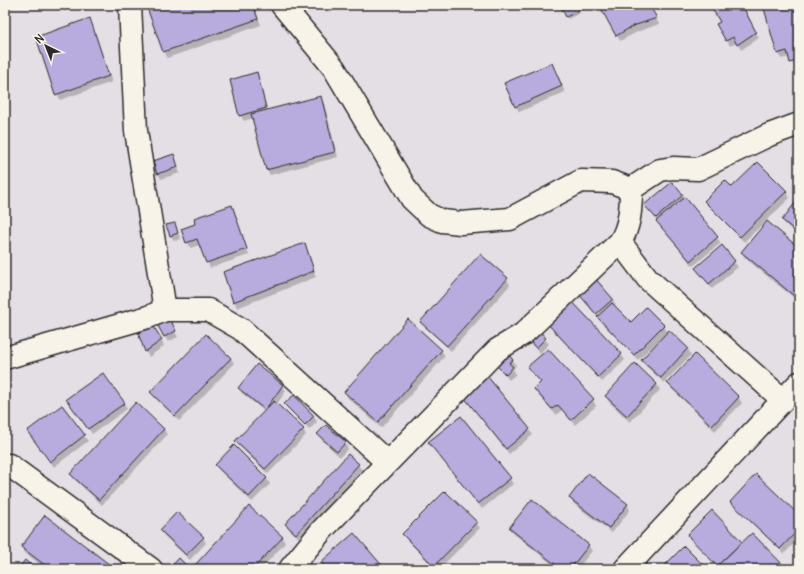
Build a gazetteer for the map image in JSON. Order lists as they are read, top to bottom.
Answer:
{
  "north": "top left"
}
